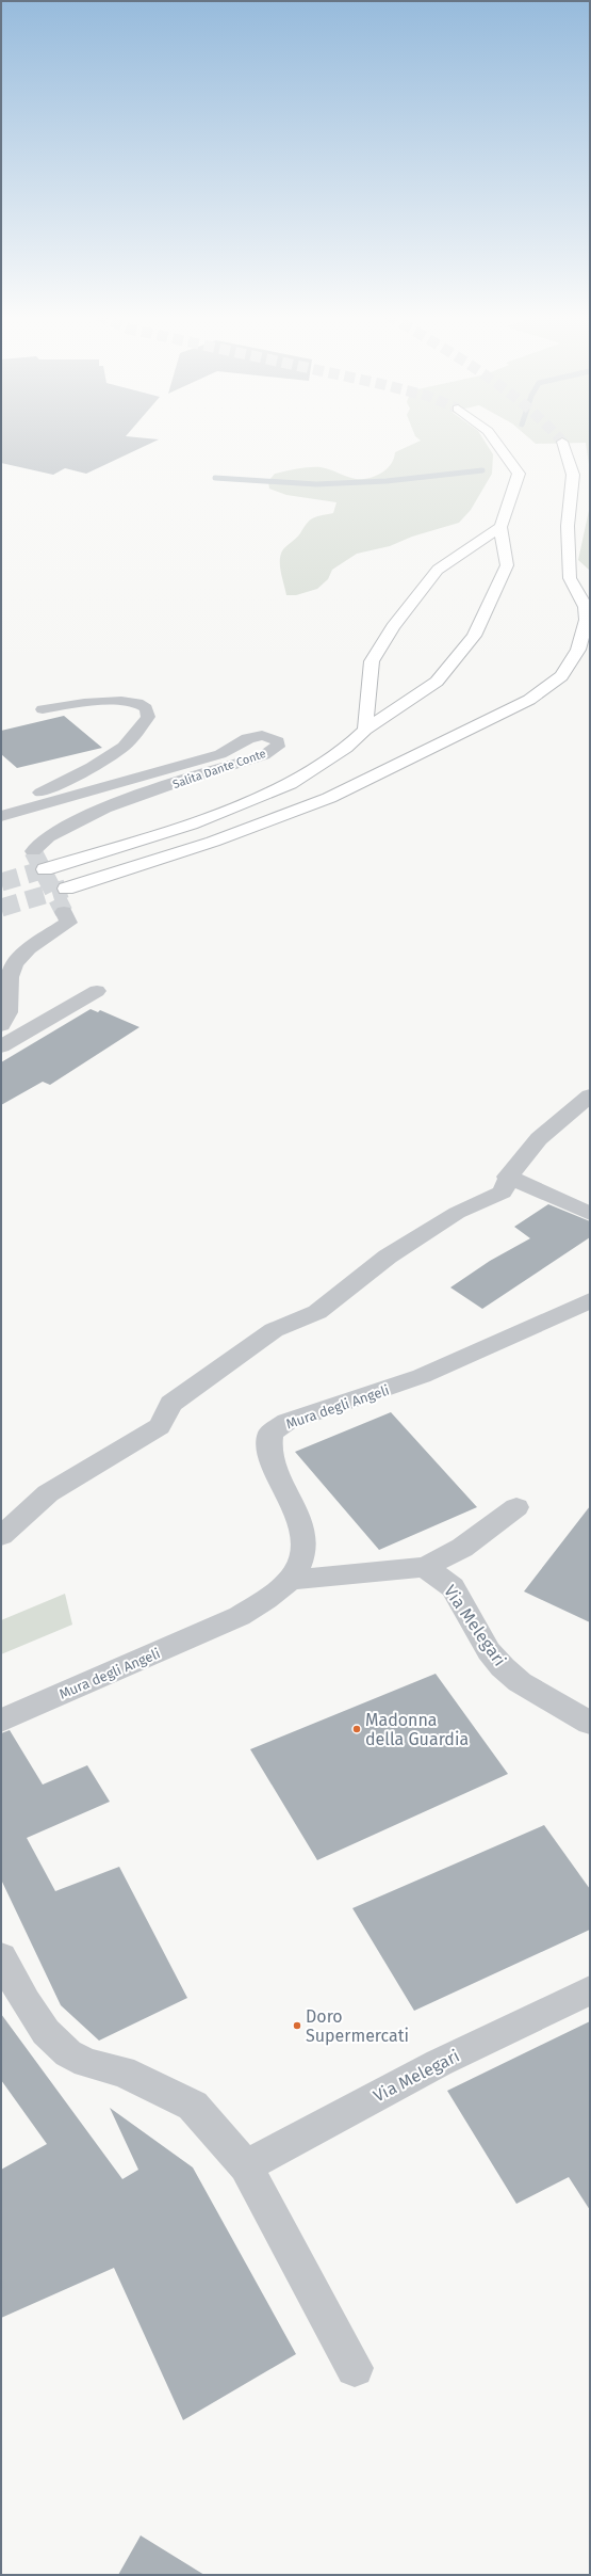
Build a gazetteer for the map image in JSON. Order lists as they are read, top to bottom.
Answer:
{
  "streets": {
    "street": ["Salita Dante Conte", "Mura degli Angeli", "Via Melegari"]
  },
  "places": ["Madonna della Guardia", "Doro Supermercati"]
}
